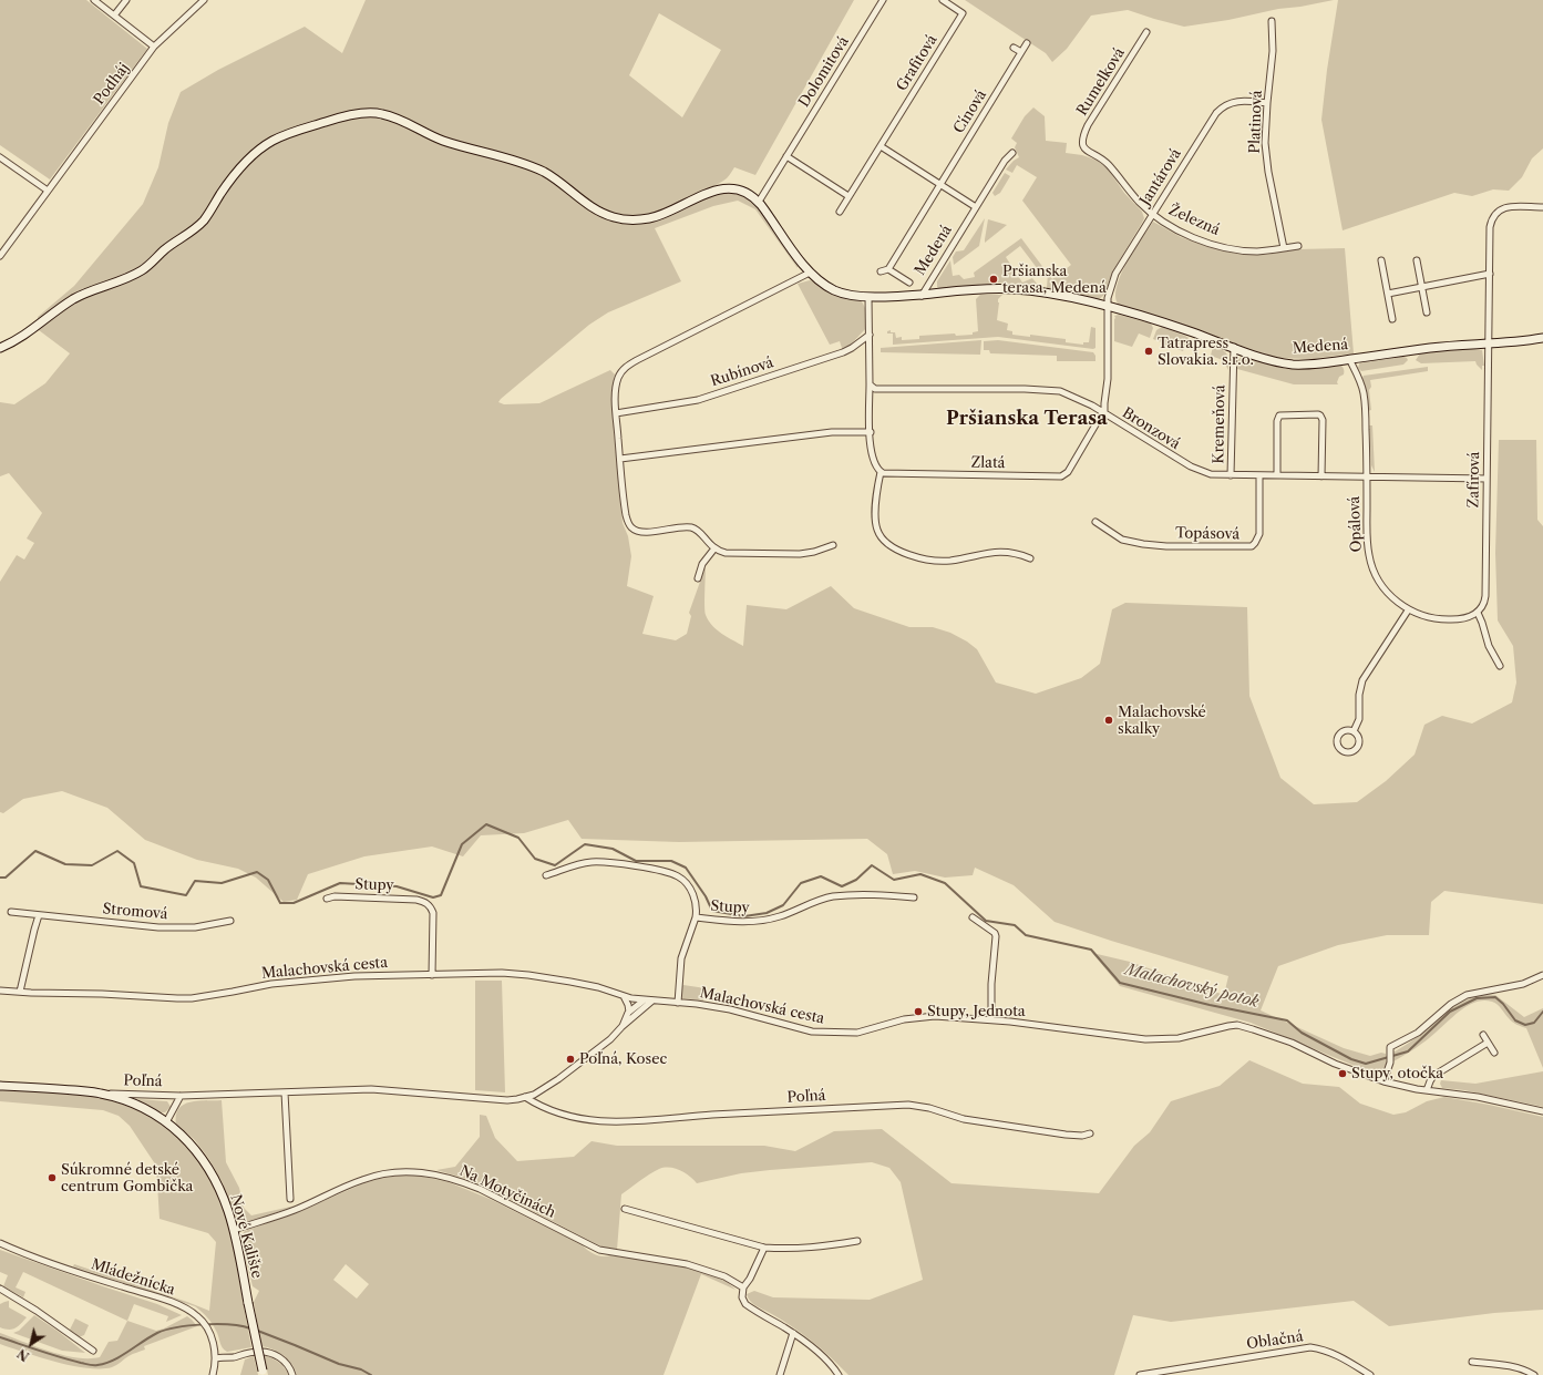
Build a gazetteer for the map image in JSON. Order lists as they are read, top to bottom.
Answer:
{
  "streets": {
    "street": [
      "Grafitová",
      "Dolomitová",
      "Rumelková",
      "Podháj",
      "Cínová",
      "Platinová",
      "Jantárová",
      "Železná",
      "Medená",
      "Rubínová",
      "Kremeňová",
      "Bronzová",
      "Zlatá",
      "Zafírová",
      "Opálová",
      "Topásová",
      "Stupy",
      "Stromová",
      "Malachovská cesta",
      "Poľná",
      "Na Motyčinách",
      "Nové Kalište",
      "Mládežnícka",
      "Oblačná"
    ]
  },
  "crossings": [
    ["Rumelková", "Železná"],
    ["Platinová", "Jantárová"],
    ["Platinová", "Železná"],
    ["Jantárová", "Železná"],
    ["Jantárová", "Medená"],
    ["Medená", "Kremeňová"],
    ["Medená", "Zafírová"],
    ["Kremeňová", "Bronzová"],
    ["Bronzová", "Zlatá"],
    ["Bronzová", "Zafírová"],
    ["Bronzová", "Opálová"],
    ["Bronzová", "Topásová"],
    ["Zafírová", "Opálová"],
    ["Stupy", "Malachovská cesta"],
    ["Poľná", "Nové Kalište"],
    ["Na Motyčinách", "Nové Kalište"]
  ],
  "districts": ["Pršianska Terasa"],
  "water": ["Malachovský potok"],
  "places": [
    "Pršianska terasa, Medená",
    "Tatrapress Slovakia. s.r.o.",
    "Malachovské skalky",
    "Stupy, Jednota",
    "Poľná, Kosec",
    "Stupy, otočka",
    "Súkromné detské centrum Gombička"
  ],
  "north": "bottom left"
}
